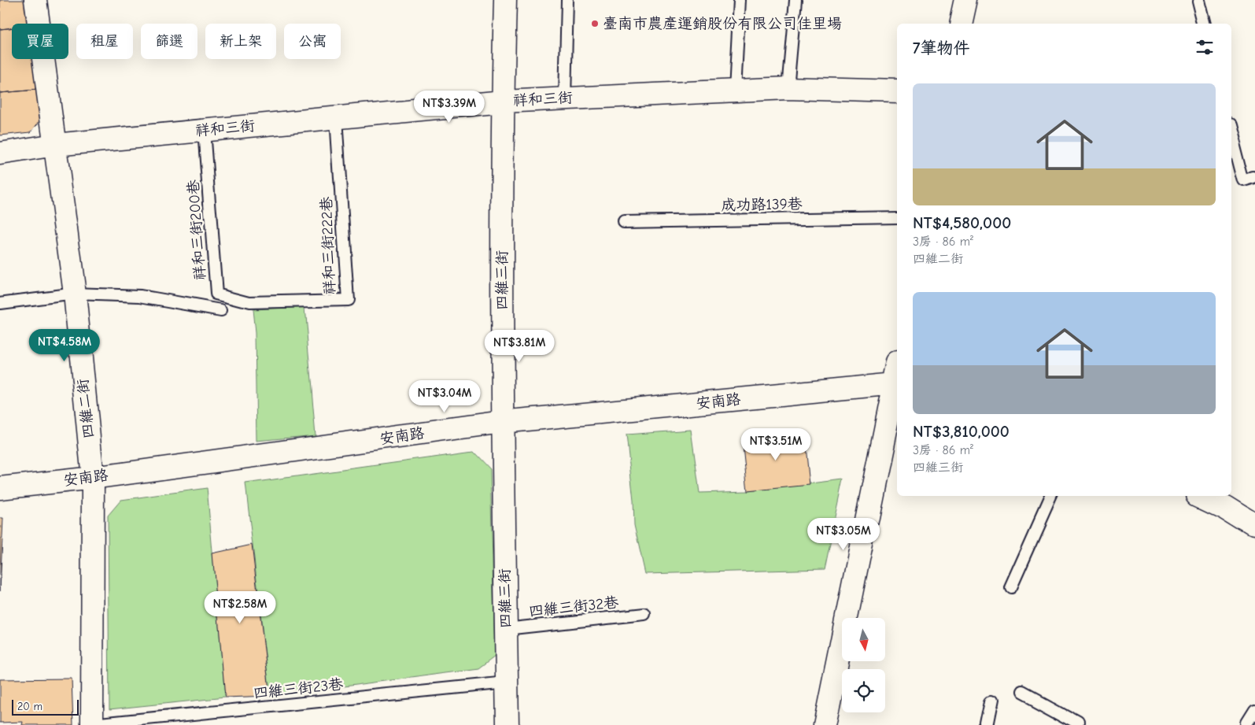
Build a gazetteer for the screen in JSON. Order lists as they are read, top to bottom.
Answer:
{
  "streets": {
    "street": [
      "祥和三街",
      "四維三街",
      "安南路",
      "四維二街"
    ],
    "lane": [
      "成功路139巷",
      "祥和三街200巷",
      "祥和三街222巷",
      "四維三街32巷",
      "四維三街23巷"
    ]
  },
  "crossings": [
    ["祥和三街", "祥和三街200巷"],
    ["祥和三街", "祥和三街222巷"],
    ["祥和三街", "四維三街"],
    ["祥和三街", "四維二街"],
    ["祥和三街200巷", "祥和三街222巷"],
    ["四維三街", "安南路"],
    ["四維三街", "四維三街32巷"],
    ["四維三街", "四維三街23巷"],
    ["安南路", "四維二街"],
    ["四維二街", "四維三街23巷"]
  ],
  "places": ["臺南市農產運銷股份有限公司佳里場"],
  "scale_bar": "20 m",
  "north": "bottom",
  "page": {
    "chip": [
      "買屋",
      "租屋",
      "篩選",
      "新上架",
      "公寓"
    ],
    "heading": "7筆物件",
    "list": [
      {
        "name": "NT$4,580,000",
        "note": "3房 · 86 m² · 四維二街"
      },
      {
        "name": "NT$3,810,000",
        "note": "3房 · 86 m² · 四維三街"
      }
    ],
    "price": [
      "NT$3.39M",
      "NT$4.58M",
      "NT$3.81M",
      "NT$3.04M",
      "NT$3.51M",
      "NT$3.05M",
      "NT$2.58M"
    ],
    "scale": "20 m"
  }
}
